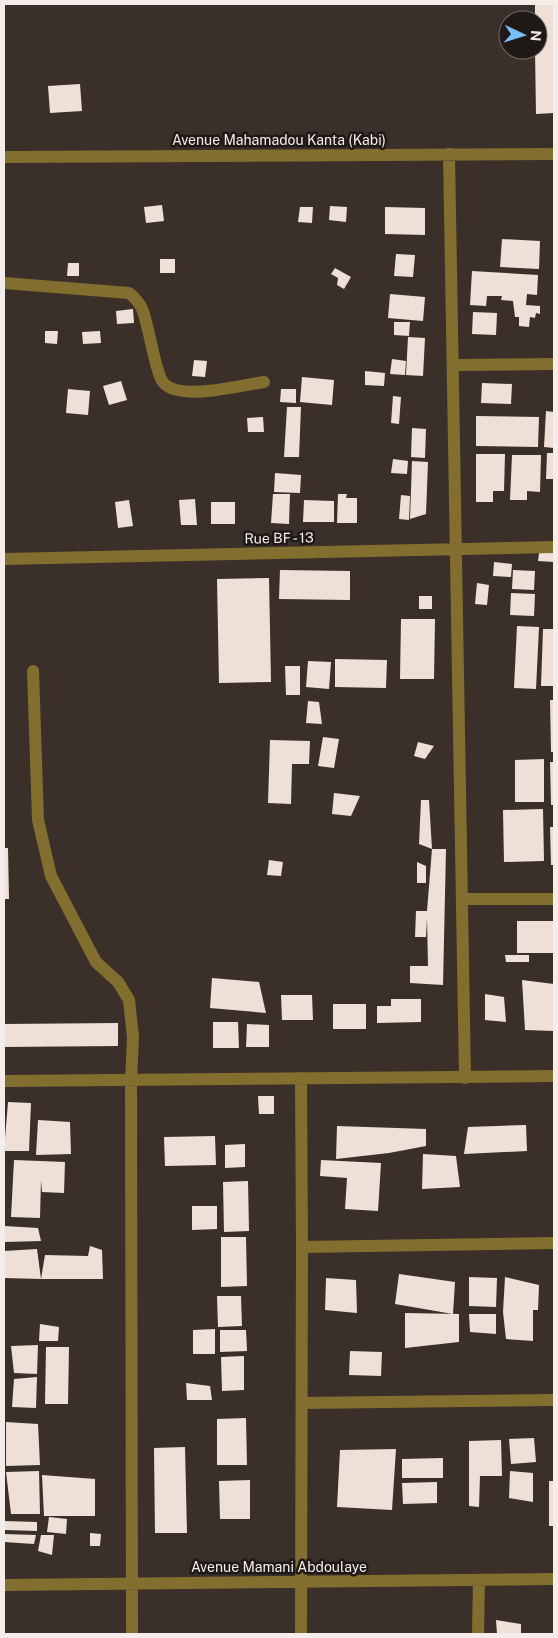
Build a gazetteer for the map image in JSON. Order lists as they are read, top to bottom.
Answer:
{
  "streets": {
    "street": ["Avenue Mahamadou Kanta (Kabi)", "Rue BF - 13", "Avenue Mamani Abdoulaye"]
  },
  "north": "right"
}
